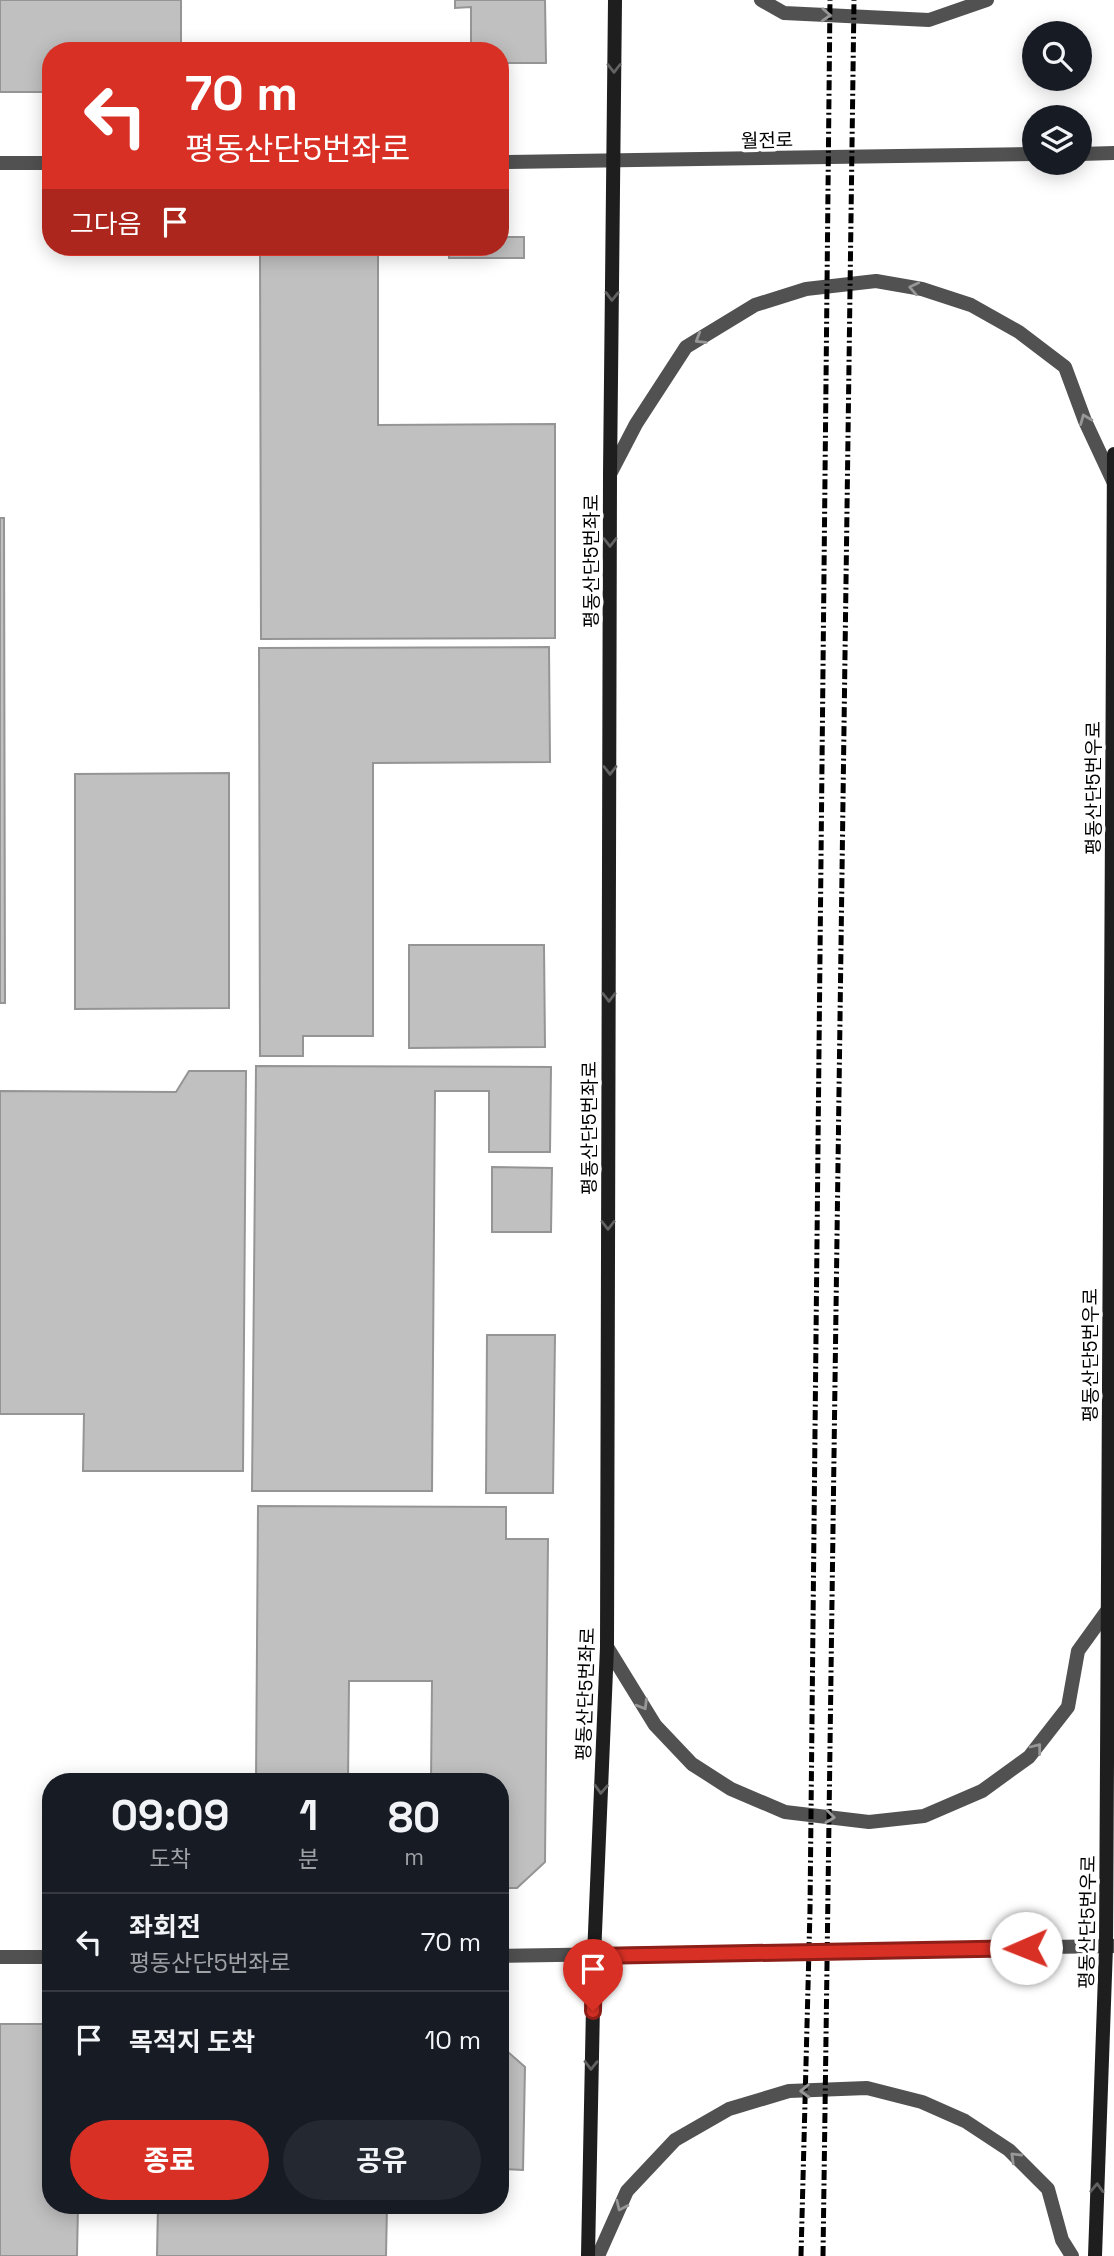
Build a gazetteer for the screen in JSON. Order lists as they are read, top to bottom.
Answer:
{
  "streets": {
    "street": ["월전로", "평동산단5번좌로", "평동산단5번우로"]
  },
  "crossings": [
    ["월전로", "평동산단5번좌로"]
  ],
  "one_way": ["평동산단5번좌로"],
  "page": {
    "turn": ["70 m", "평동산단5번좌로"],
    "then": "그다음",
    "eta": [
      "09:09",
      "도착",
      "1",
      "분",
      "80",
      "m"
    ],
    "list": [
      {
        "name": "좌회전",
        "note": "평동산단5번좌로",
        "value": "70 m"
      },
      {
        "name": "목적지 도착",
        "value": "10 m"
      }
    ],
    "buttons": ["종료", "공유"]
  }
}
